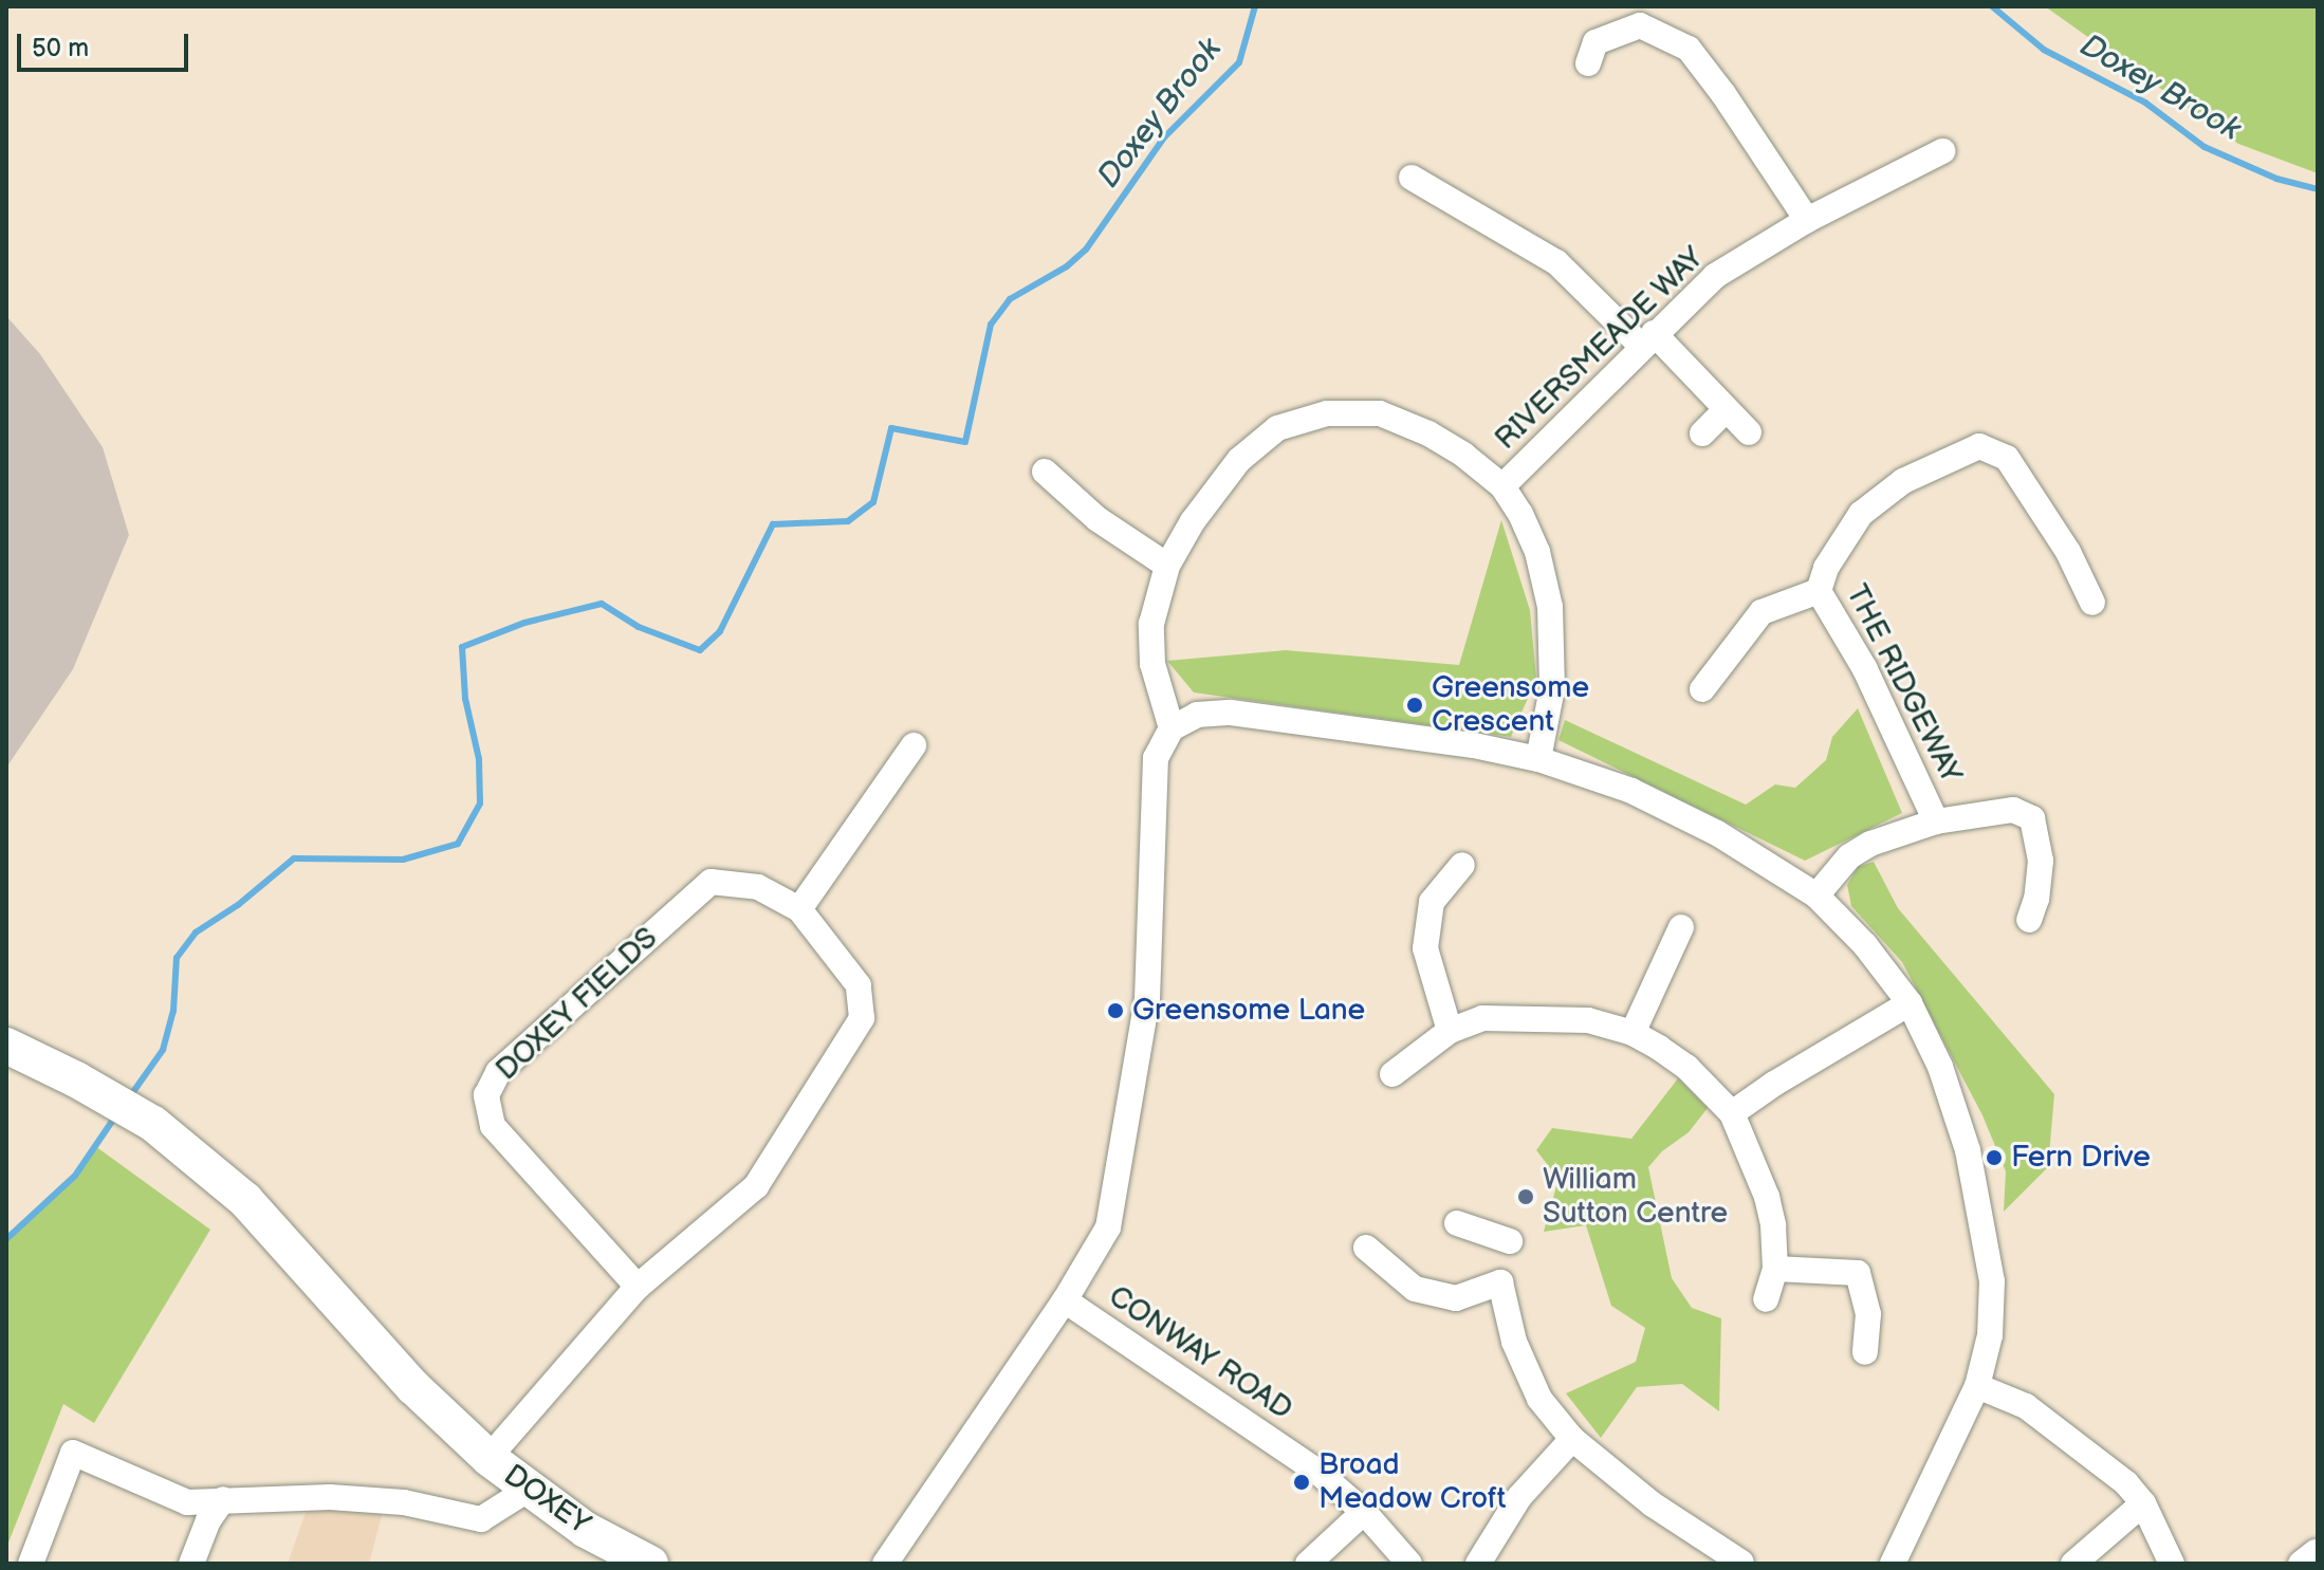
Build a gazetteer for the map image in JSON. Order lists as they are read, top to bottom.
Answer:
{
  "streets": {
    "street": [
      "RIVERSMEADE WAY",
      "THE RIDGEWAY",
      "DOXEY FIELDS",
      "CONWAY ROAD",
      "DOXEY"
    ]
  },
  "crossings": [
    ["DOXEY FIELDS", "DOXEY"]
  ],
  "water": ["Doxey Brook"],
  "places": [
    "Greensome Crescent",
    "Greensome Lane",
    "Fern Drive",
    "William Sutton Centre",
    "Broad Meadow Croft"
  ],
  "scale_bar": "50 m"
}
